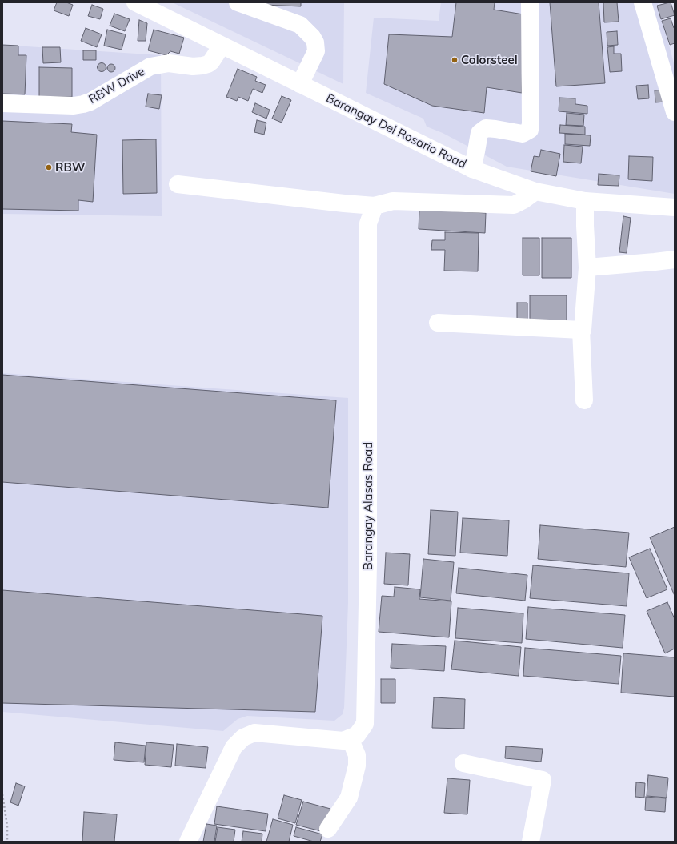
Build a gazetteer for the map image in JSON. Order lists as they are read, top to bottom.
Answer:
{
  "streets": {
    "street": ["RBW Drive", "Barangay Del Rosario Road", "Barangay Alasas Road"]
  },
  "crossings": [
    ["RBW Drive", "Barangay Del Rosario Road"]
  ],
  "places": ["Colorsteel", "RBW"]
}
